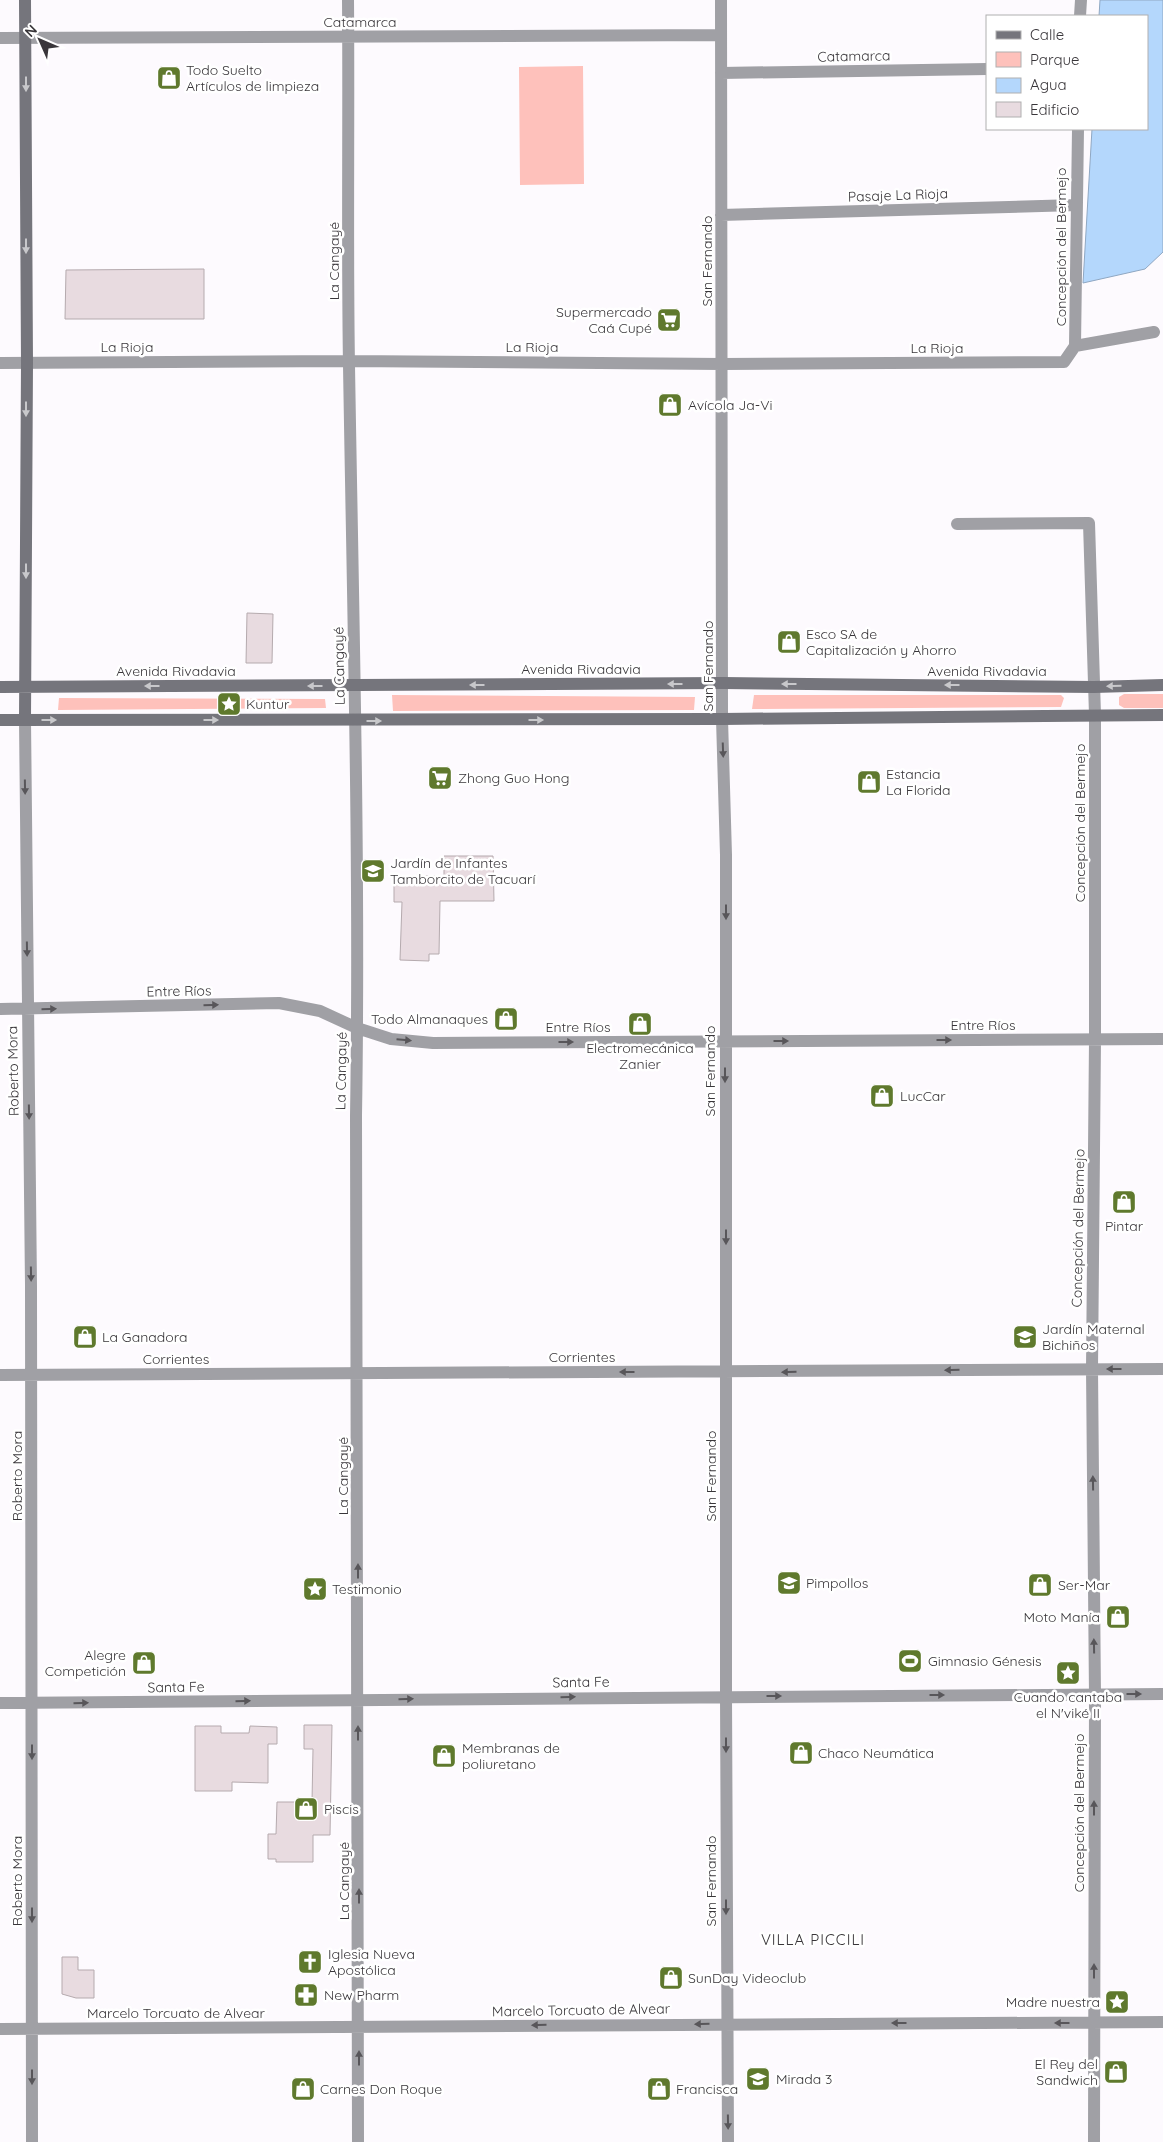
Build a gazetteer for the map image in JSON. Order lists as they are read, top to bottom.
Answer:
{
  "streets": {
    "street": [
      "Catamarca",
      "Pasaje La Rioja",
      "Concepción del Bermejo",
      "La Cangayé",
      "San Fernando",
      "La Rioja",
      "Avenida Rivadavia",
      "Entre Ríos",
      "Roberto Mora",
      "Corrientes",
      "Santa Fe",
      "Marcelo Torcuato de Alvear"
    ]
  },
  "crossings": [
    ["Catamarca", "La Cangayé"],
    ["Catamarca", "San Fernando"],
    ["Catamarca", "Roberto Mora"],
    ["Pasaje La Rioja", "Concepción del Bermejo"],
    ["Pasaje La Rioja", "San Fernando"],
    ["Concepción del Bermejo", "La Rioja"],
    ["Concepción del Bermejo", "Avenida Rivadavia"],
    ["Concepción del Bermejo", "Entre Ríos"],
    ["Concepción del Bermejo", "Corrientes"],
    ["Concepción del Bermejo", "Santa Fe"],
    ["Concepción del Bermejo", "Marcelo Torcuato de Alvear"],
    ["La Cangayé", "La Rioja"],
    ["La Cangayé", "Avenida Rivadavia"],
    ["La Cangayé", "Entre Ríos"],
    ["La Cangayé", "Corrientes"],
    ["La Cangayé", "Santa Fe"],
    ["La Cangayé", "Marcelo Torcuato de Alvear"],
    ["San Fernando", "La Rioja"],
    ["San Fernando", "Avenida Rivadavia"],
    ["San Fernando", "Entre Ríos"],
    ["San Fernando", "Corrientes"],
    ["San Fernando", "Santa Fe"],
    ["San Fernando", "Marcelo Torcuato de Alvear"],
    ["La Rioja", "Roberto Mora"],
    ["Avenida Rivadavia", "Roberto Mora"],
    ["Entre Ríos", "Roberto Mora"],
    ["Roberto Mora", "Corrientes"],
    ["Roberto Mora", "Santa Fe"],
    ["Roberto Mora", "Marcelo Torcuato de Alvear"]
  ],
  "one_way": [
    "La Cangayé",
    "San Fernando",
    "Entre Ríos",
    "Roberto Mora",
    "Corrientes",
    "Santa Fe",
    "Marcelo Torcuato de Alvear"
  ],
  "districts": ["VILLA PICCILI"],
  "places": {
    "shop": [
      "Todo Suelto Artículos de limpieza",
      "Avícola Ja-Vi",
      "Esco SA de Capitalización y Ahorro",
      "Estancia La Florida",
      "Todo Almanaques",
      "Electromecánica Zanier",
      "LucCar",
      "Pintar",
      "La Ganadora",
      "Ser-Mar",
      "Moto Manía",
      "Alegre Competición",
      "Chaco Neumática",
      "Membranas de poliuretano",
      "Piscis",
      "SunDay Videoclub",
      "El Rey del Sandwich",
      "Carnes Don Roque",
      "Francisca"
    ],
    "supermarket": ["Supermercado Caá Cupé", "Zhong Guo Hong"],
    "place": [
      "Kuntur",
      "Testimonio",
      "Cuando cantaba el N'viké II",
      "Madre nuestra"
    ],
    "school or university": [
      "Jardín de Infantes Tamborcito de Tacuarí",
      "Jardín Maternal Bichiños",
      "Pimpollos",
      "Mirada 3"
    ],
    "sports": ["Gimnasio Génesis"],
    "church": ["Iglesia Nueva Apostólica"],
    "pharmacy": ["New Pharm"]
  },
  "legend": [
    "Calle",
    "Parque",
    "Agua",
    "Edificio"
  ],
  "north": "top left"
}
